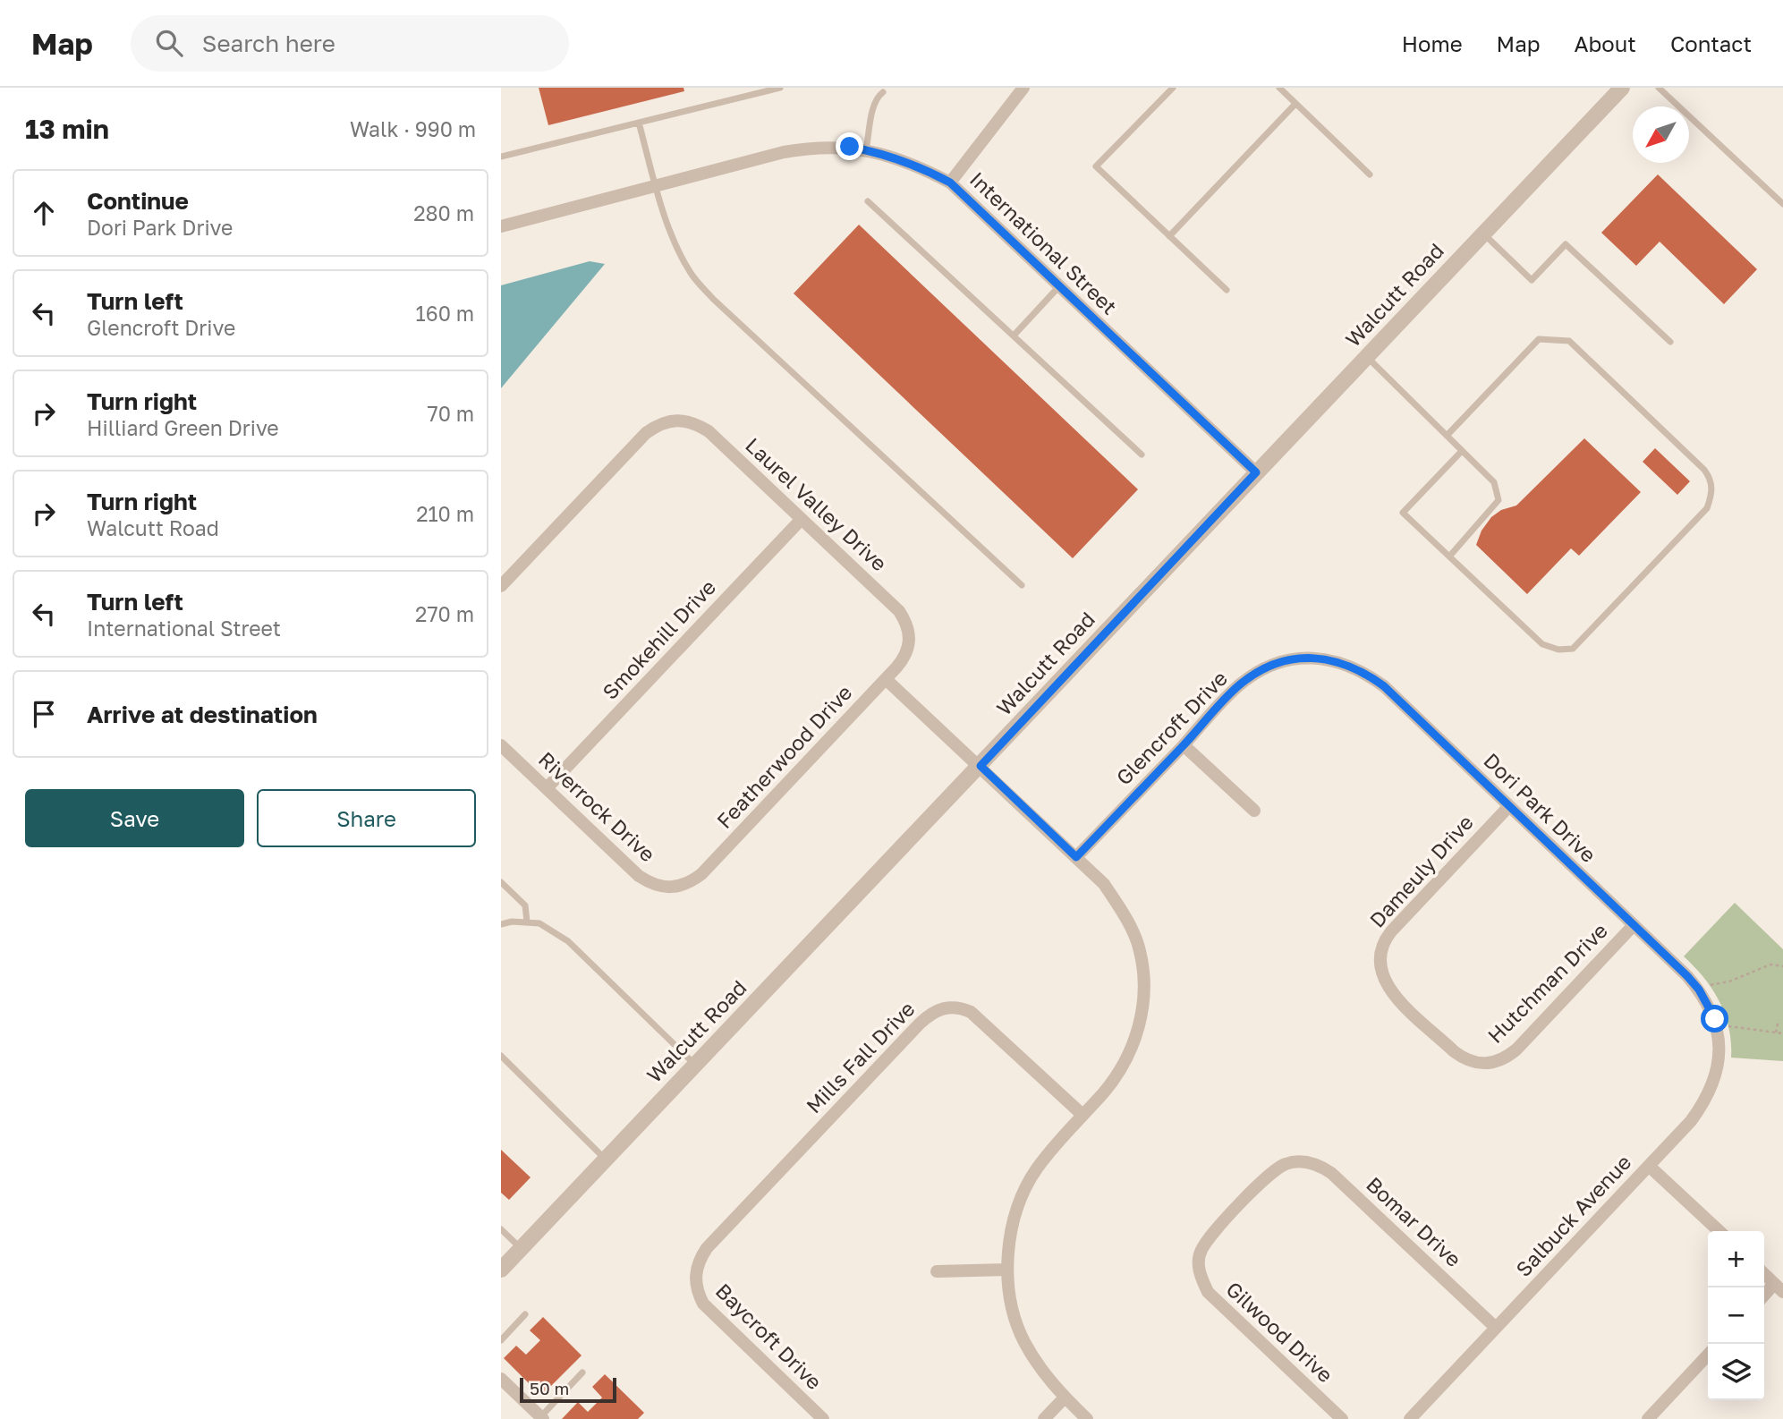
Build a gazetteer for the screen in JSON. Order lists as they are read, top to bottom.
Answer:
{
  "streets": {
    "street": [
      "International Street",
      "Walcutt Road",
      "Laurel Valley Drive",
      "Smokehill Drive",
      "Glencroft Drive",
      "Featherwood Drive",
      "Riverrock Drive",
      "Dori Park Drive",
      "Dameuly Drive",
      "Hutchman Drive",
      "Mills Fall Drive",
      "Salbuck Avenue",
      "Bomar Drive",
      "Gilwood Drive",
      "Baycroft Drive"
    ]
  },
  "crossings": [
    ["International Street", "Walcutt Road"],
    ["Laurel Valley Drive", "Smokehill Drive"],
    ["Laurel Valley Drive", "Featherwood Drive"],
    ["Smokehill Drive", "Riverrock Drive"],
    ["Glencroft Drive", "Dori Park Drive"],
    ["Featherwood Drive", "Riverrock Drive"],
    ["Dori Park Drive", "Dameuly Drive"],
    ["Dori Park Drive", "Hutchman Drive"],
    ["Dori Park Drive", "Salbuck Avenue"],
    ["Dameuly Drive", "Hutchman Drive"],
    ["Mills Fall Drive", "Baycroft Drive"],
    ["Salbuck Avenue", "Bomar Drive"],
    ["Bomar Drive", "Gilwood Drive"]
  ],
  "scale_bar": "50 m",
  "north": "bottom left",
  "page": {
    "header": "Map",
    "search": "Search here",
    "nav": [
      "Home",
      "Map",
      "About",
      "Contact"
    ],
    "heading": ["13 min", "Walk · 990 m"],
    "list": [
      ["Continue", "Dori Park Drive", "280 m"],
      ["Turn left", "Glencroft Drive", "160 m"],
      ["Turn right", "Hilliard Green Drive", "70 m"],
      ["Turn right", "Walcutt Road", "210 m"],
      ["Turn left", "International Street", "270 m"],
      "Arrive at destination"
    ],
    "buttons": ["Save", "Share"],
    "map_buttons": ["+", "−"],
    "scale": "50 m"
  }
}
